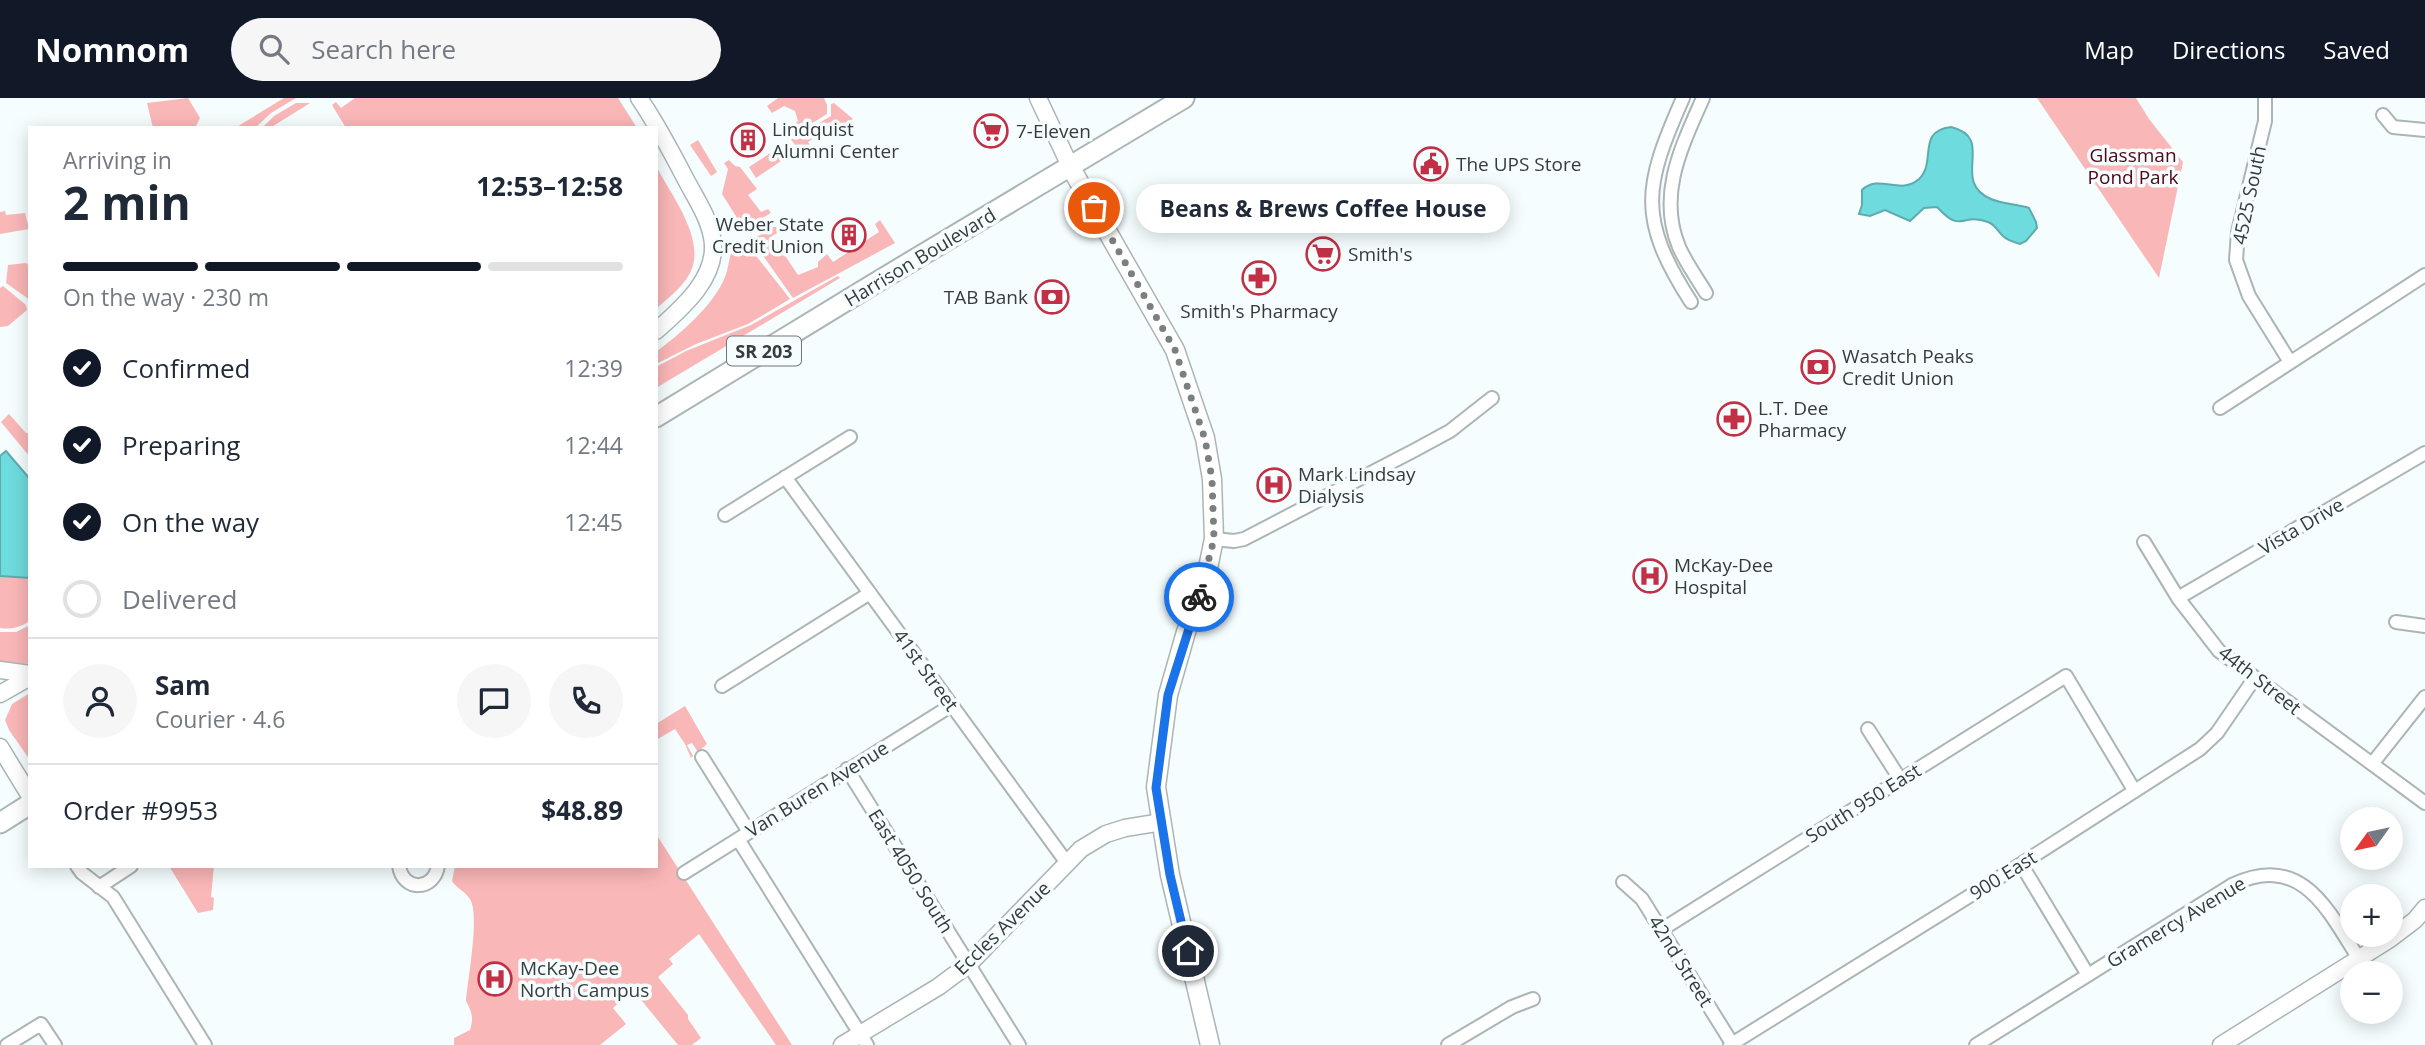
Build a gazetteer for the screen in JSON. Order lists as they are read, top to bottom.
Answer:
{
  "streets": {
    "main road": ["Harrison Boulevard", "SR 203"],
    "street": [
      "4525 South",
      "Vista Drive",
      "41st Street",
      "44th Street",
      "Van Buren Avenue",
      "South 950 East",
      "East 4050 South",
      "900 East",
      "Gramercy Avenue",
      "Eccles Avenue",
      "42nd Street"
    ]
  },
  "crossings": [
    ["Vista Drive", "44th Street"],
    ["41st Street", "Van Buren Avenue"],
    ["41st Street", "Eccles Avenue"],
    ["44th Street", "900 East"],
    ["Van Buren Avenue", "East 4050 South"],
    ["South 950 East", "900 East"],
    ["South 950 East", "42nd Street"],
    ["East 4050 South", "Eccles Avenue"],
    ["900 East", "42nd Street"]
  ],
  "parks": ["Glassman Pond Park"],
  "places": {
    "supermarket": ["7-Eleven", "Smith's"],
    "building": ["Lindquist Alumni Center", "Weber State Credit Union"],
    "public building": ["The UPS Store"],
    "other": ["Beans & Brews Coffee House"],
    "pharmacy": ["Smith's Pharmacy", "L.T. Dee Pharmacy"],
    "bank": ["TAB Bank", "Wasatch Peaks Credit Union"],
    "hospital": ["Mark Lindsay Dialysis", "McKay-Dee Hospital", "McKay-Dee North Campus"]
  },
  "north": "bottom left",
  "page": {
    "header": "Nomnom",
    "search": "Search here",
    "nav": ["Map", "Directions", "Saved"],
    "heading": ["2 min", "Arriving in", "12:53–12:58"],
    "panel": [
      "Sam",
      "Courier · 4.6",
      "Order #9953",
      "$48.89"
    ],
    "bubble": "Beans & Brews Coffee House",
    "bar": "On the way · 230 m",
    "list": [
      ["Confirmed", "12:39"],
      ["Preparing", "12:44"],
      ["On the way", "12:45"],
      "Delivered"
    ],
    "map_buttons": ["+", "−"]
  }
}
